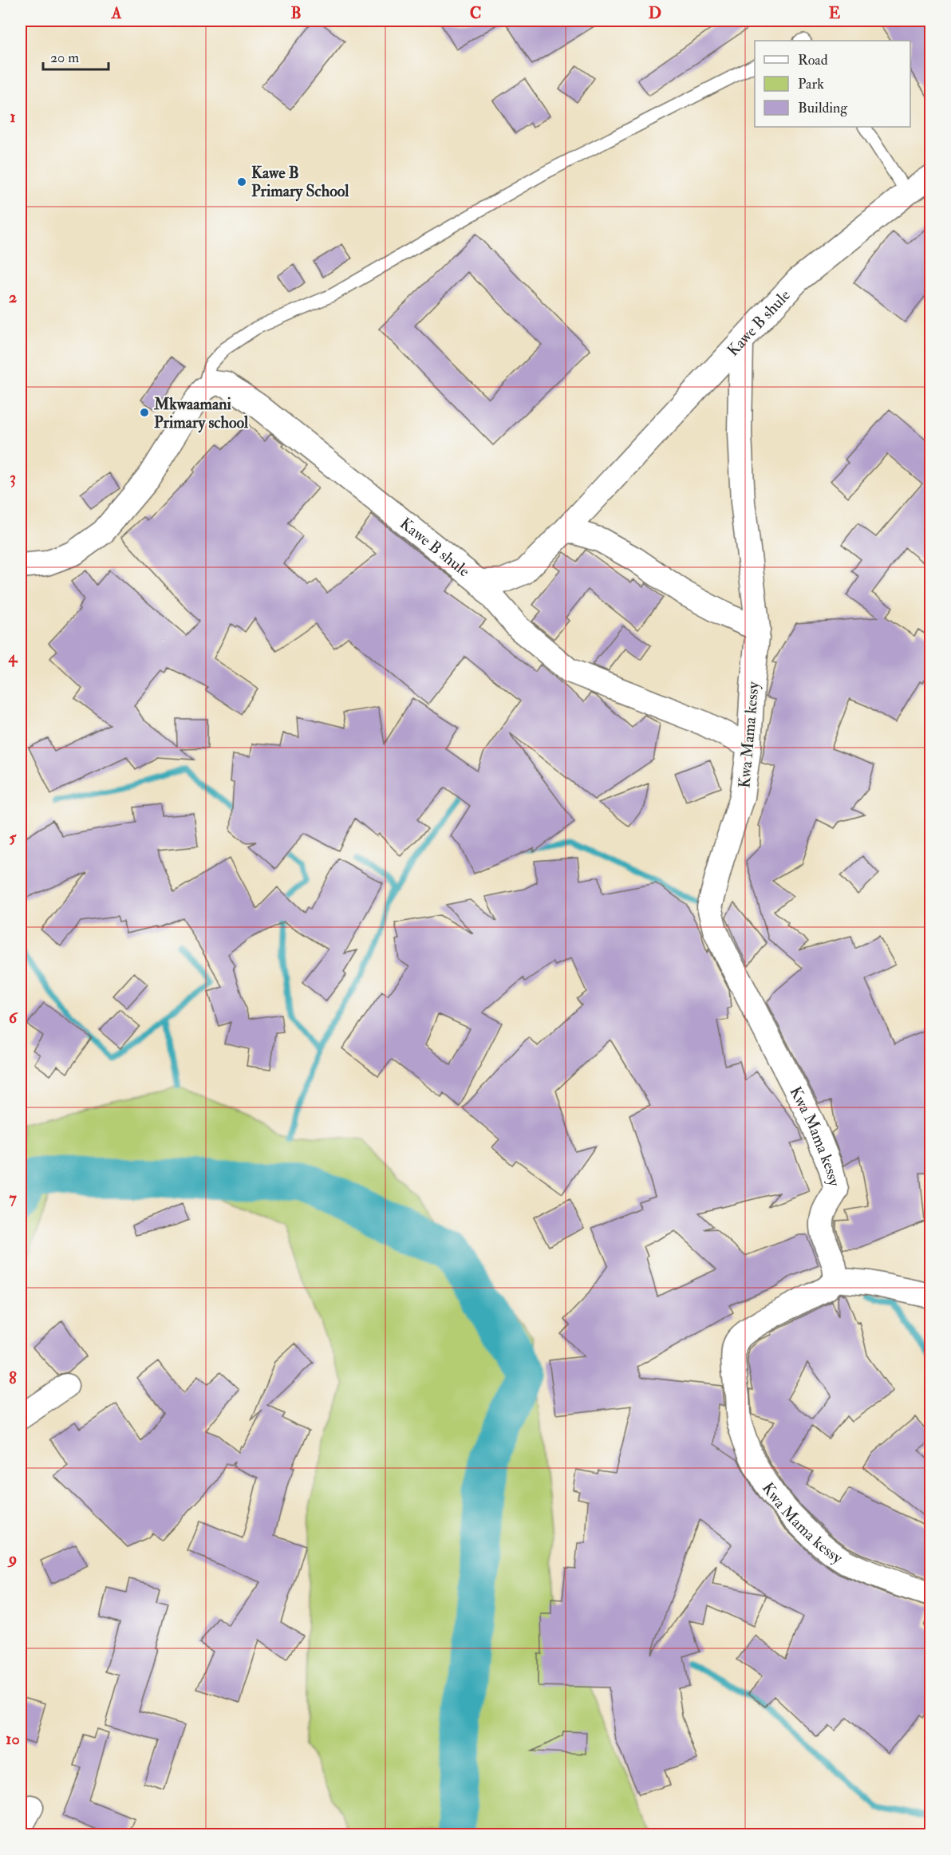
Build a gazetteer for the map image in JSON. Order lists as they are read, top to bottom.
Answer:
{
  "streets": {
    "street": ["Kawe B shule", "Kwa Mama kessy"]
  },
  "crossings": [
    ["Kawe B shule", "Kwa Mama kessy"]
  ],
  "places": ["Kawe B Primary School", "Mkwaamani Primary school"],
  "legend": ["Road", "Park", "Building"],
  "scale_bar": "20 m",
  "grid": {
    "columns": [
      "A",
      "B",
      "C",
      "D",
      "E"
    ],
    "rows": [
      "1",
      "2",
      "3",
      "4",
      "5",
      "6",
      "7",
      "8",
      "9",
      "10"
    ]
  }
}
